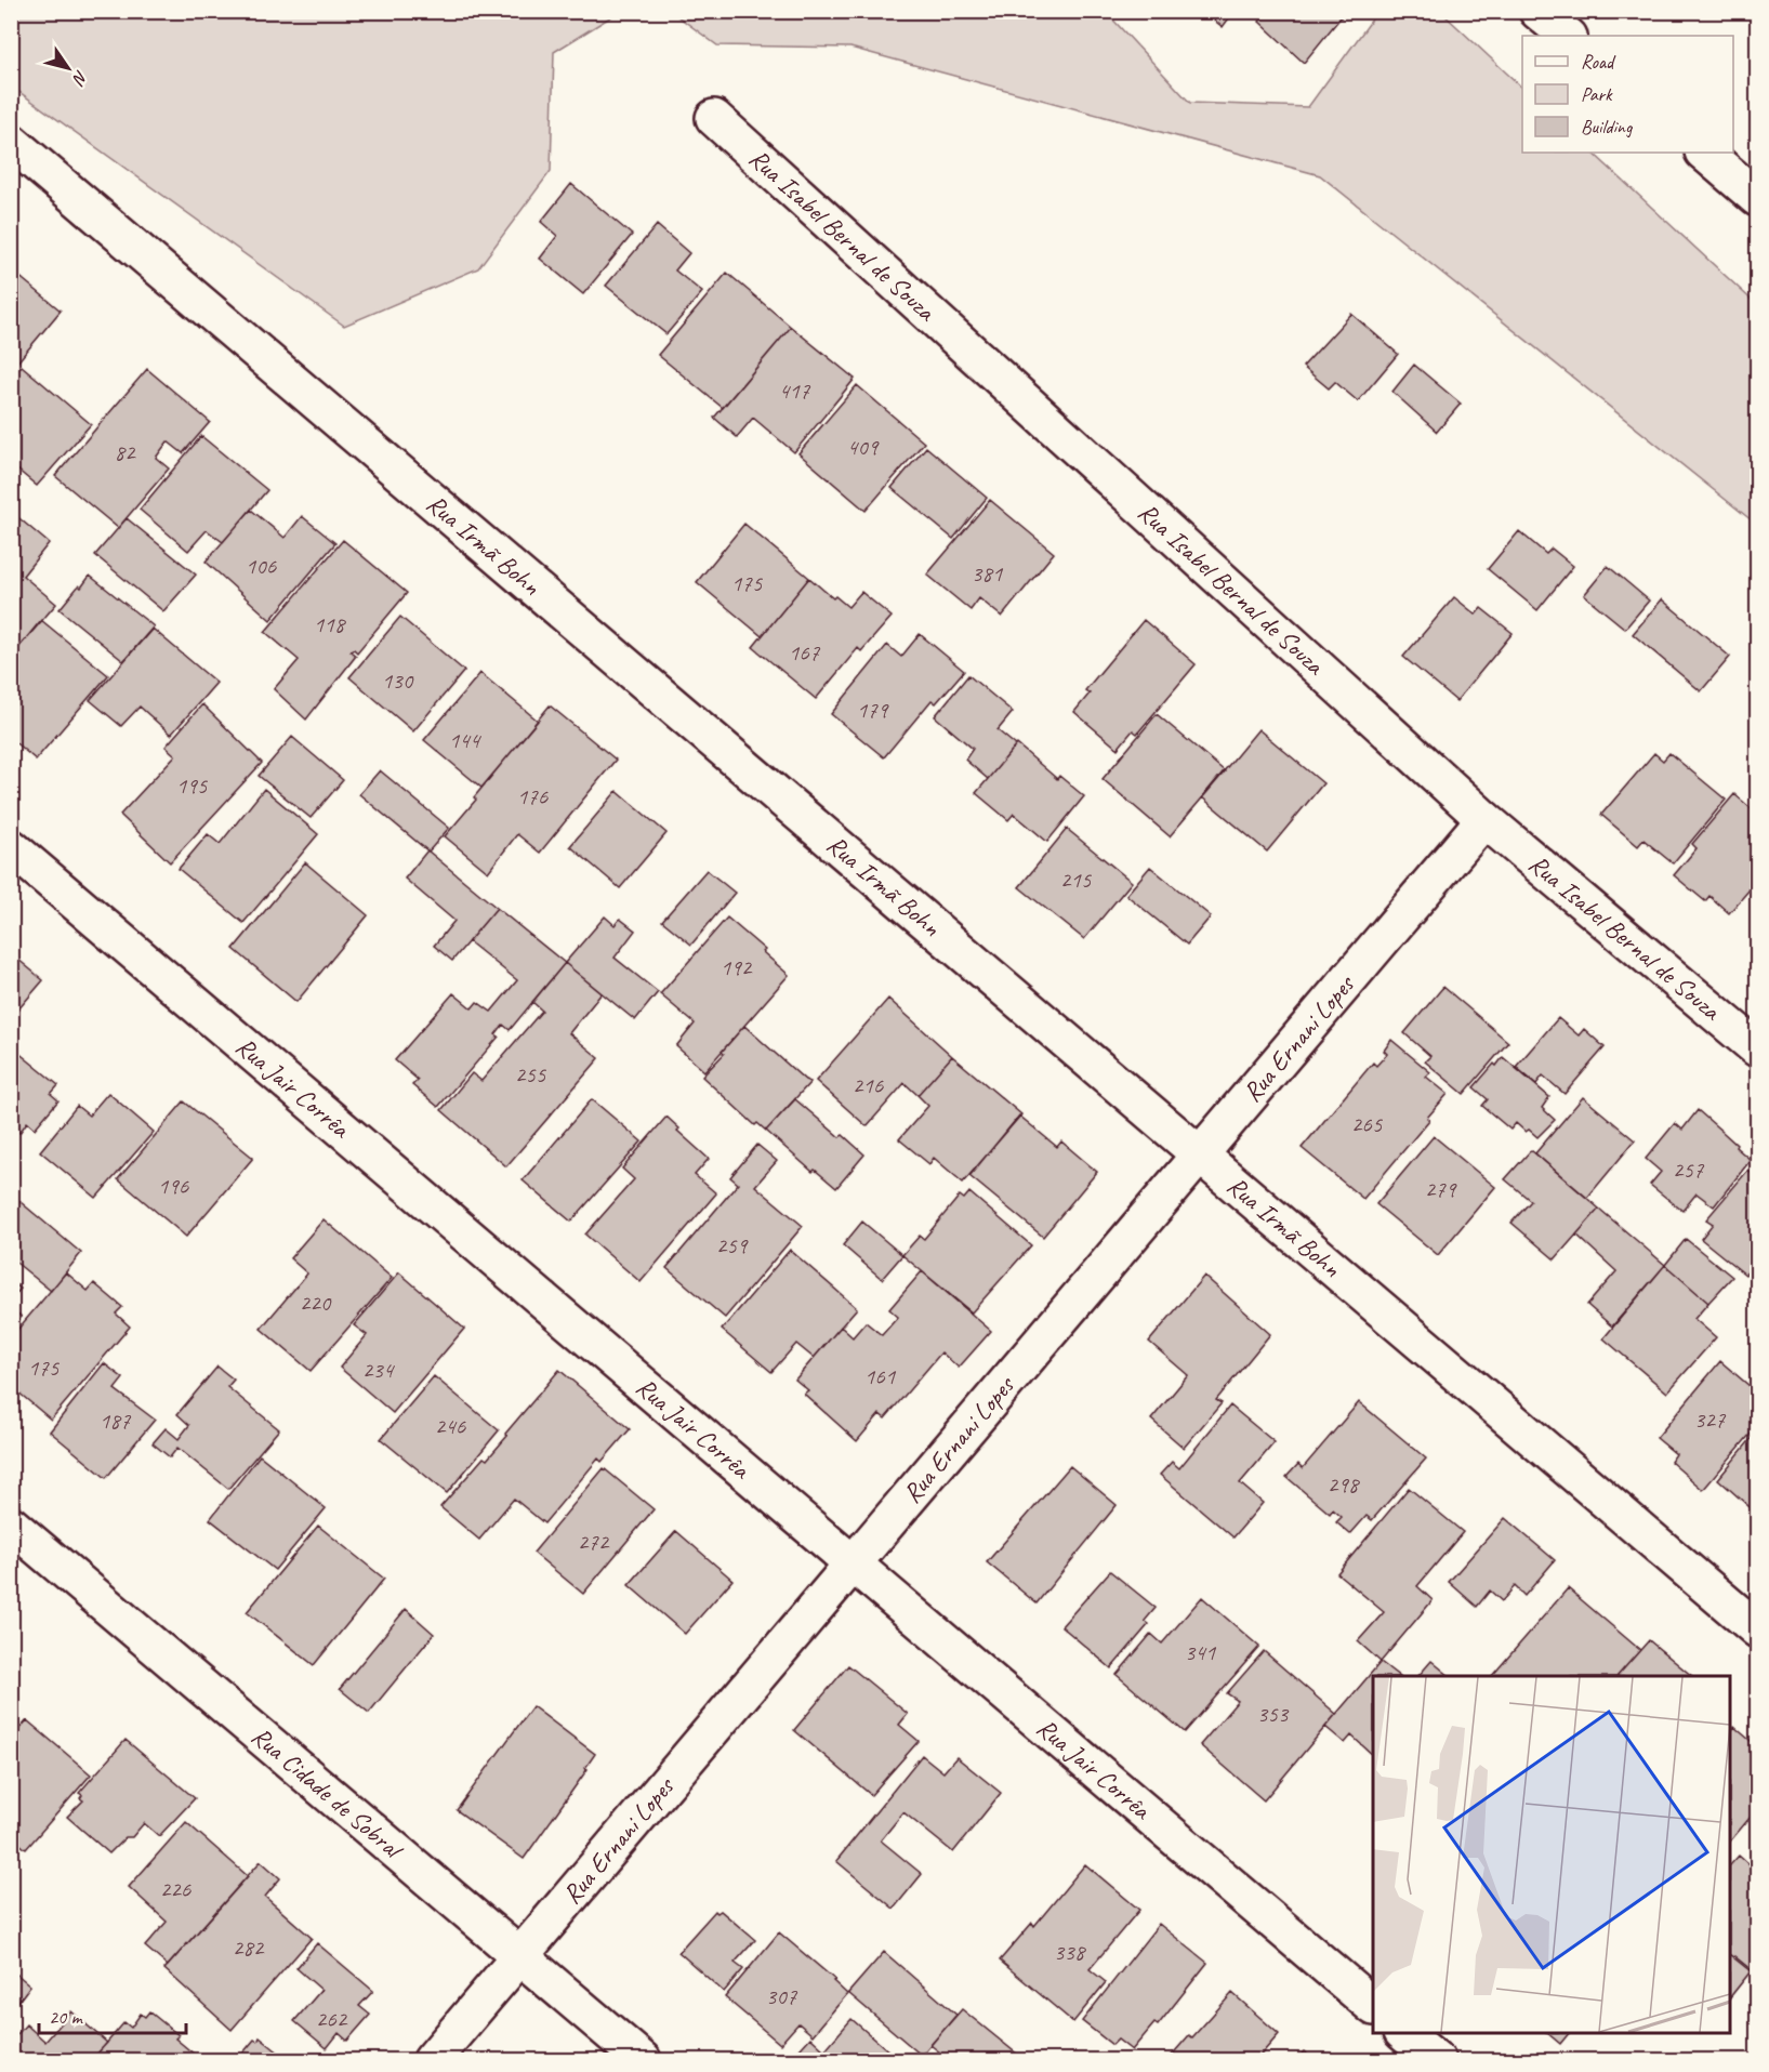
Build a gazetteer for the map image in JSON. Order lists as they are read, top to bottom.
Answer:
{
  "streets": {
    "street": [
      "Rua Isabel Bernal de Souza",
      "Rua Irmã Bohn",
      "Rua Ernani Lopes",
      "Rua Jair Corrêa",
      "Rua Cidade de Sobral"
    ]
  },
  "crossings": [
    ["Rua Isabel Bernal de Souza", "Rua Ernani Lopes"],
    ["Rua Irmã Bohn", "Rua Ernani Lopes"],
    ["Rua Ernani Lopes", "Rua Jair Corrêa"],
    ["Rua Ernani Lopes", "Rua Cidade de Sobral"]
  ],
  "house_numbers": [
    "417",
    "409",
    "82",
    "106",
    "381",
    "175",
    "118",
    "167",
    "130",
    "179",
    "144",
    "195",
    "176",
    "215",
    "192",
    "255",
    "216",
    "265",
    "257",
    "196",
    "279",
    "259",
    "220",
    "175",
    "234",
    "161",
    "327",
    "187",
    "246",
    "298",
    "272",
    "341",
    "353",
    "226",
    "282",
    "338",
    "307",
    "262"
  ],
  "legend": ["Road", "Park", "Building"],
  "scale_bar": "20 m",
  "north": "bottom right"
}
